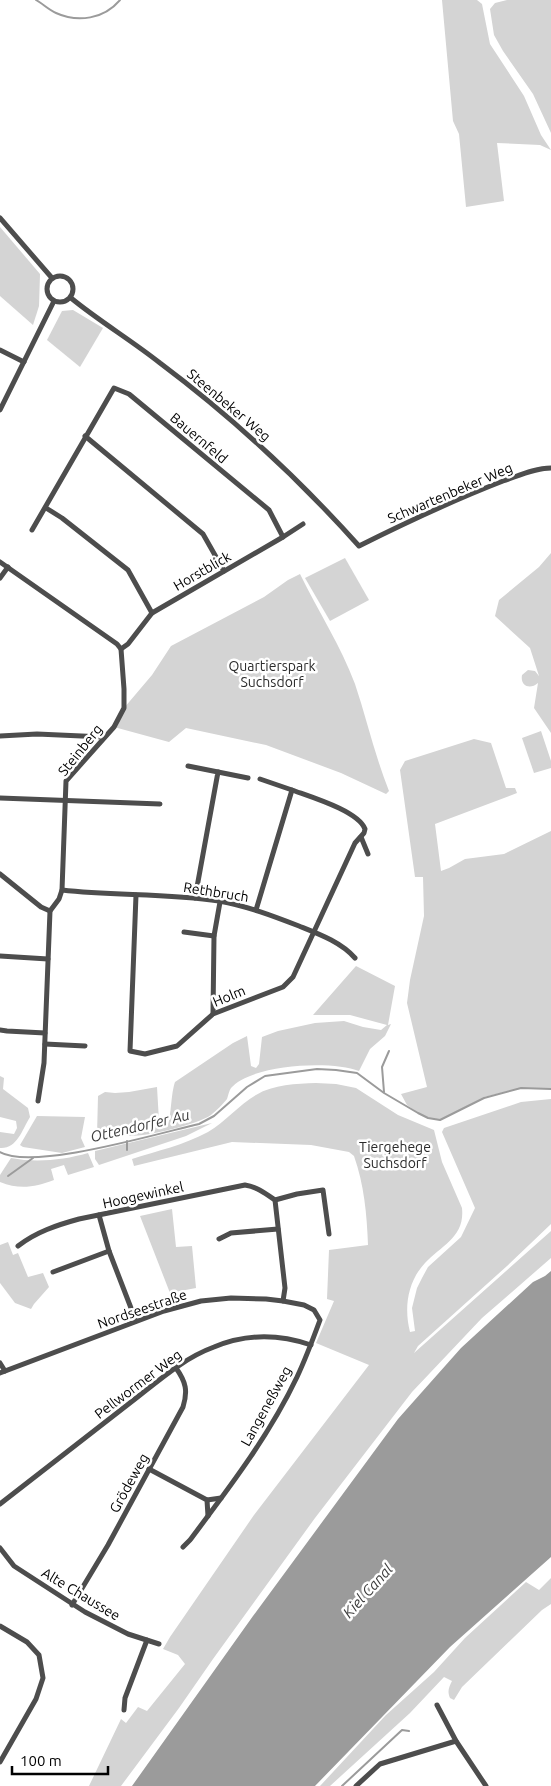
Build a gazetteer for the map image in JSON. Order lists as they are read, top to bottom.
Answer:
{
  "streets": {
    "street": [
      "Steenbeker Weg",
      "Bauernfeld",
      "Schwartenbeker Weg",
      "Horstblick",
      "Steinberg",
      "Rethbruch",
      "Holm",
      "Hoogewinkel",
      "Nordseestraße",
      "Pellwormer Weg",
      "Langeneßweg",
      "Grödeweg",
      "Alte Chaussee"
    ]
  },
  "crossings": [
    ["Steenbeker Weg", "Schwartenbeker Weg"],
    ["Bauernfeld", "Horstblick"],
    ["Horstblick", "Steinberg"],
    ["Steinberg", "Rethbruch"],
    ["Rethbruch", "Holm"],
    ["Nordseestraße", "Langeneßweg"],
    ["Pellwormer Weg", "Langeneßweg"],
    ["Pellwormer Weg", "Grödeweg"],
    ["Grödeweg", "Alte Chaussee"]
  ],
  "water": ["Ottendorfer Au", "Kiel Canal"],
  "parks": ["Quartierspark Suchsdorf", "Tiergehege Suchsdorf"],
  "scale_bar": "100 m"
}
